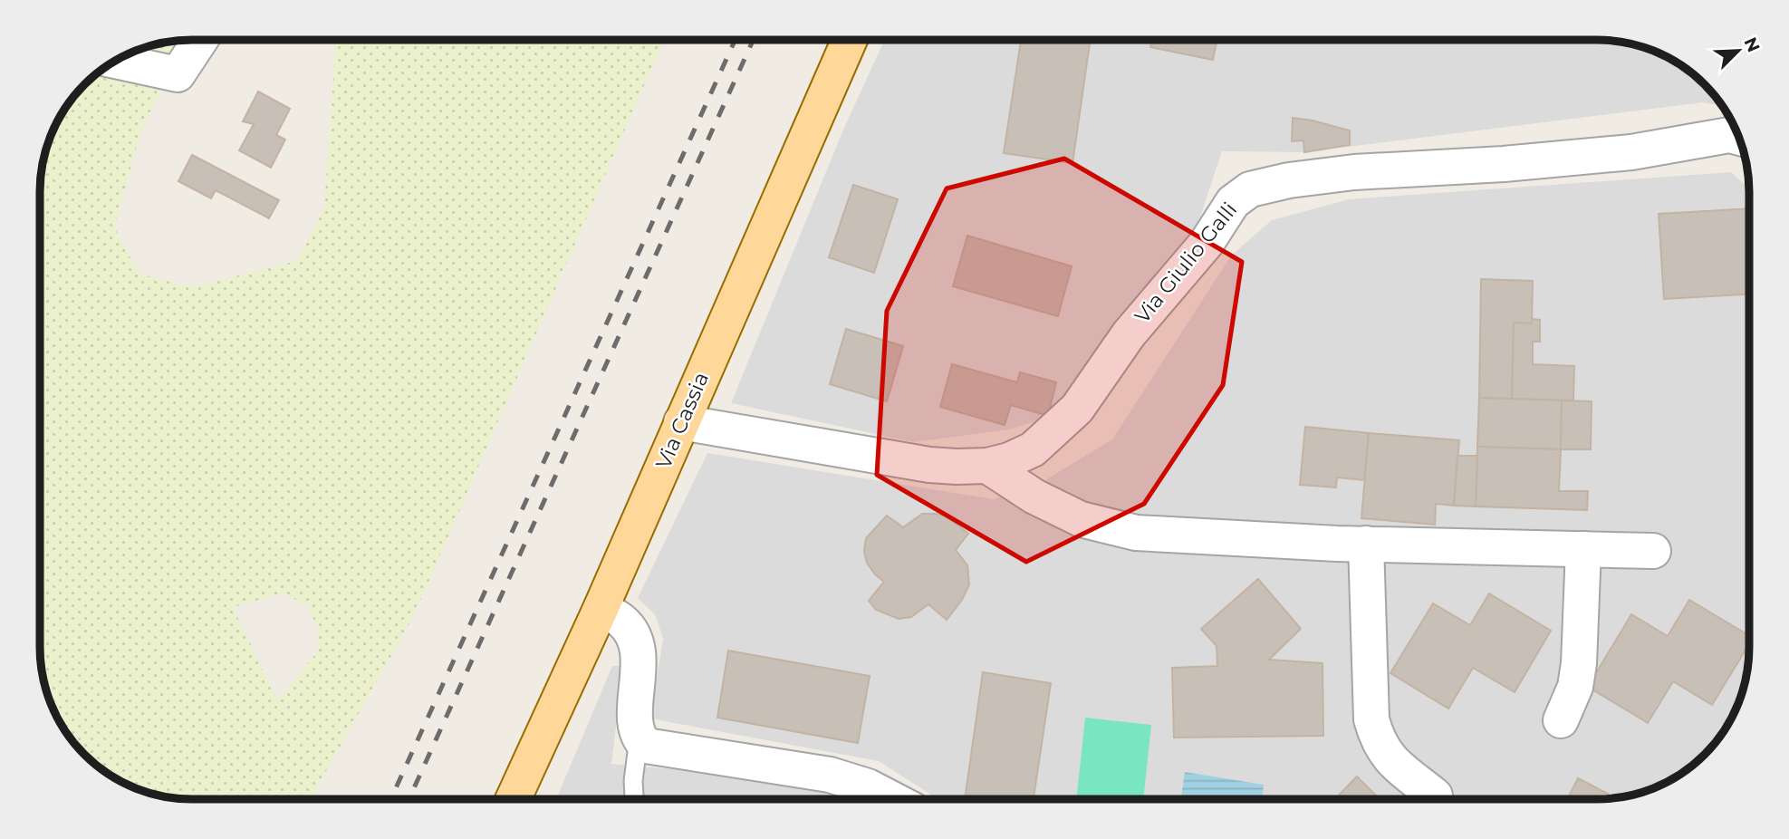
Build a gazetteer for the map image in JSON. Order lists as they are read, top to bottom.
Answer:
{
  "streets": {
    "main road": ["Via Cassia"],
    "street": ["Via Giulio Galli"]
  },
  "crossings": [
    ["Via Giulio Galli", "Via Cassia"]
  ],
  "north": "top right"
}
